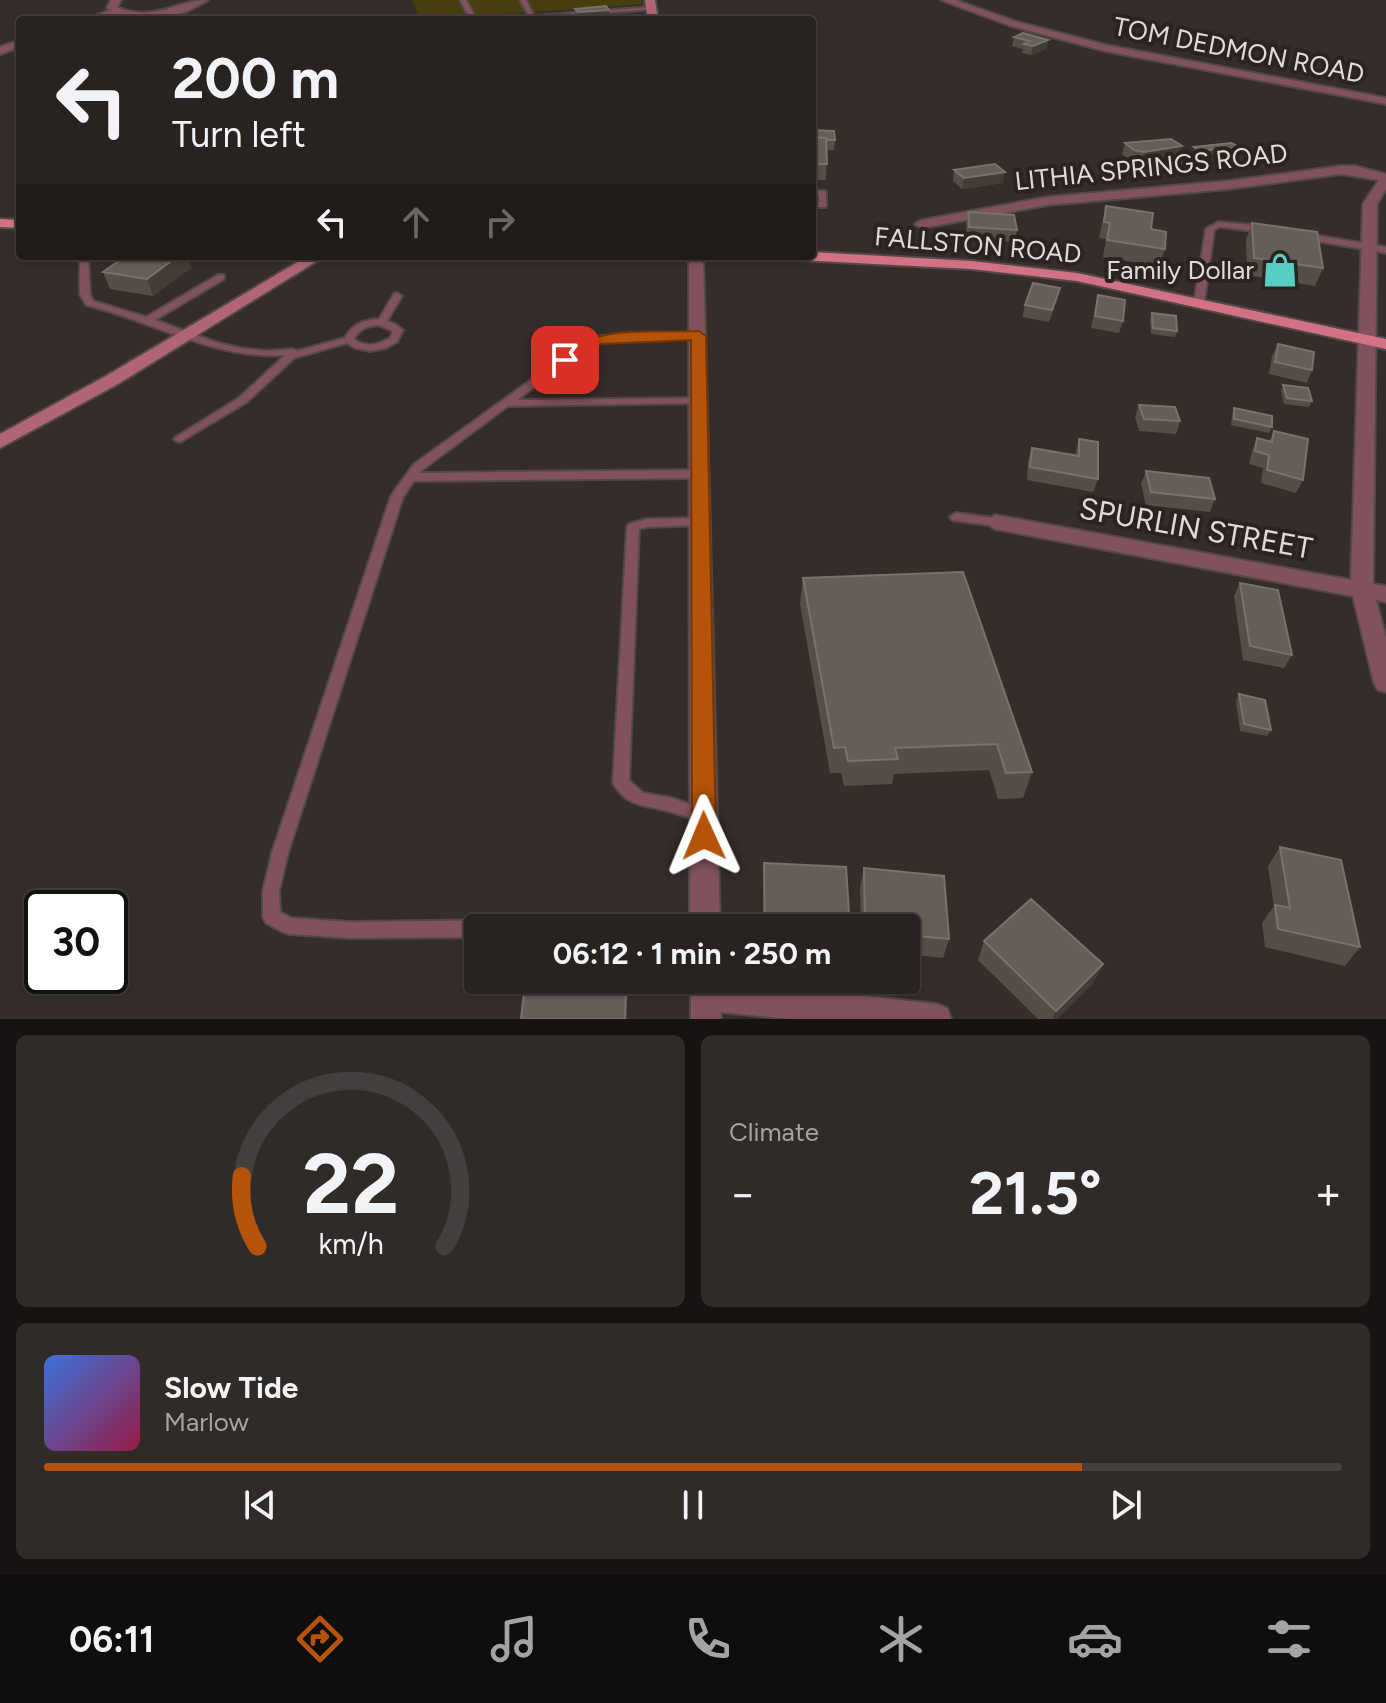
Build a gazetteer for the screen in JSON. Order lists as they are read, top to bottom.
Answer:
{
  "streets": {
    "main road": ["FALLSTON ROAD"],
    "street": ["TOM DEDMON ROAD", "LITHIA SPRINGS ROAD", "SPURLIN STREET"]
  },
  "crossings": [
    ["LITHIA SPRINGS ROAD", "FALLSTON ROAD"],
    ["LITHIA SPRINGS ROAD", "SPURLIN STREET"]
  ],
  "places": {
    "shop": ["Family Dollar"]
  },
  "page": {
    "turn": ["200 m", "Turn left"],
    "limit": "30",
    "trip": "06:12 · 1 min · 250 m",
    "tile": "Climate",
    "heat": ["−", "21.5°", "+"],
    "song": ["Slow Tide", "Marlow"],
    "tabs": "06:11",
    "gauge": ["22", "km/h"]
  }
}
